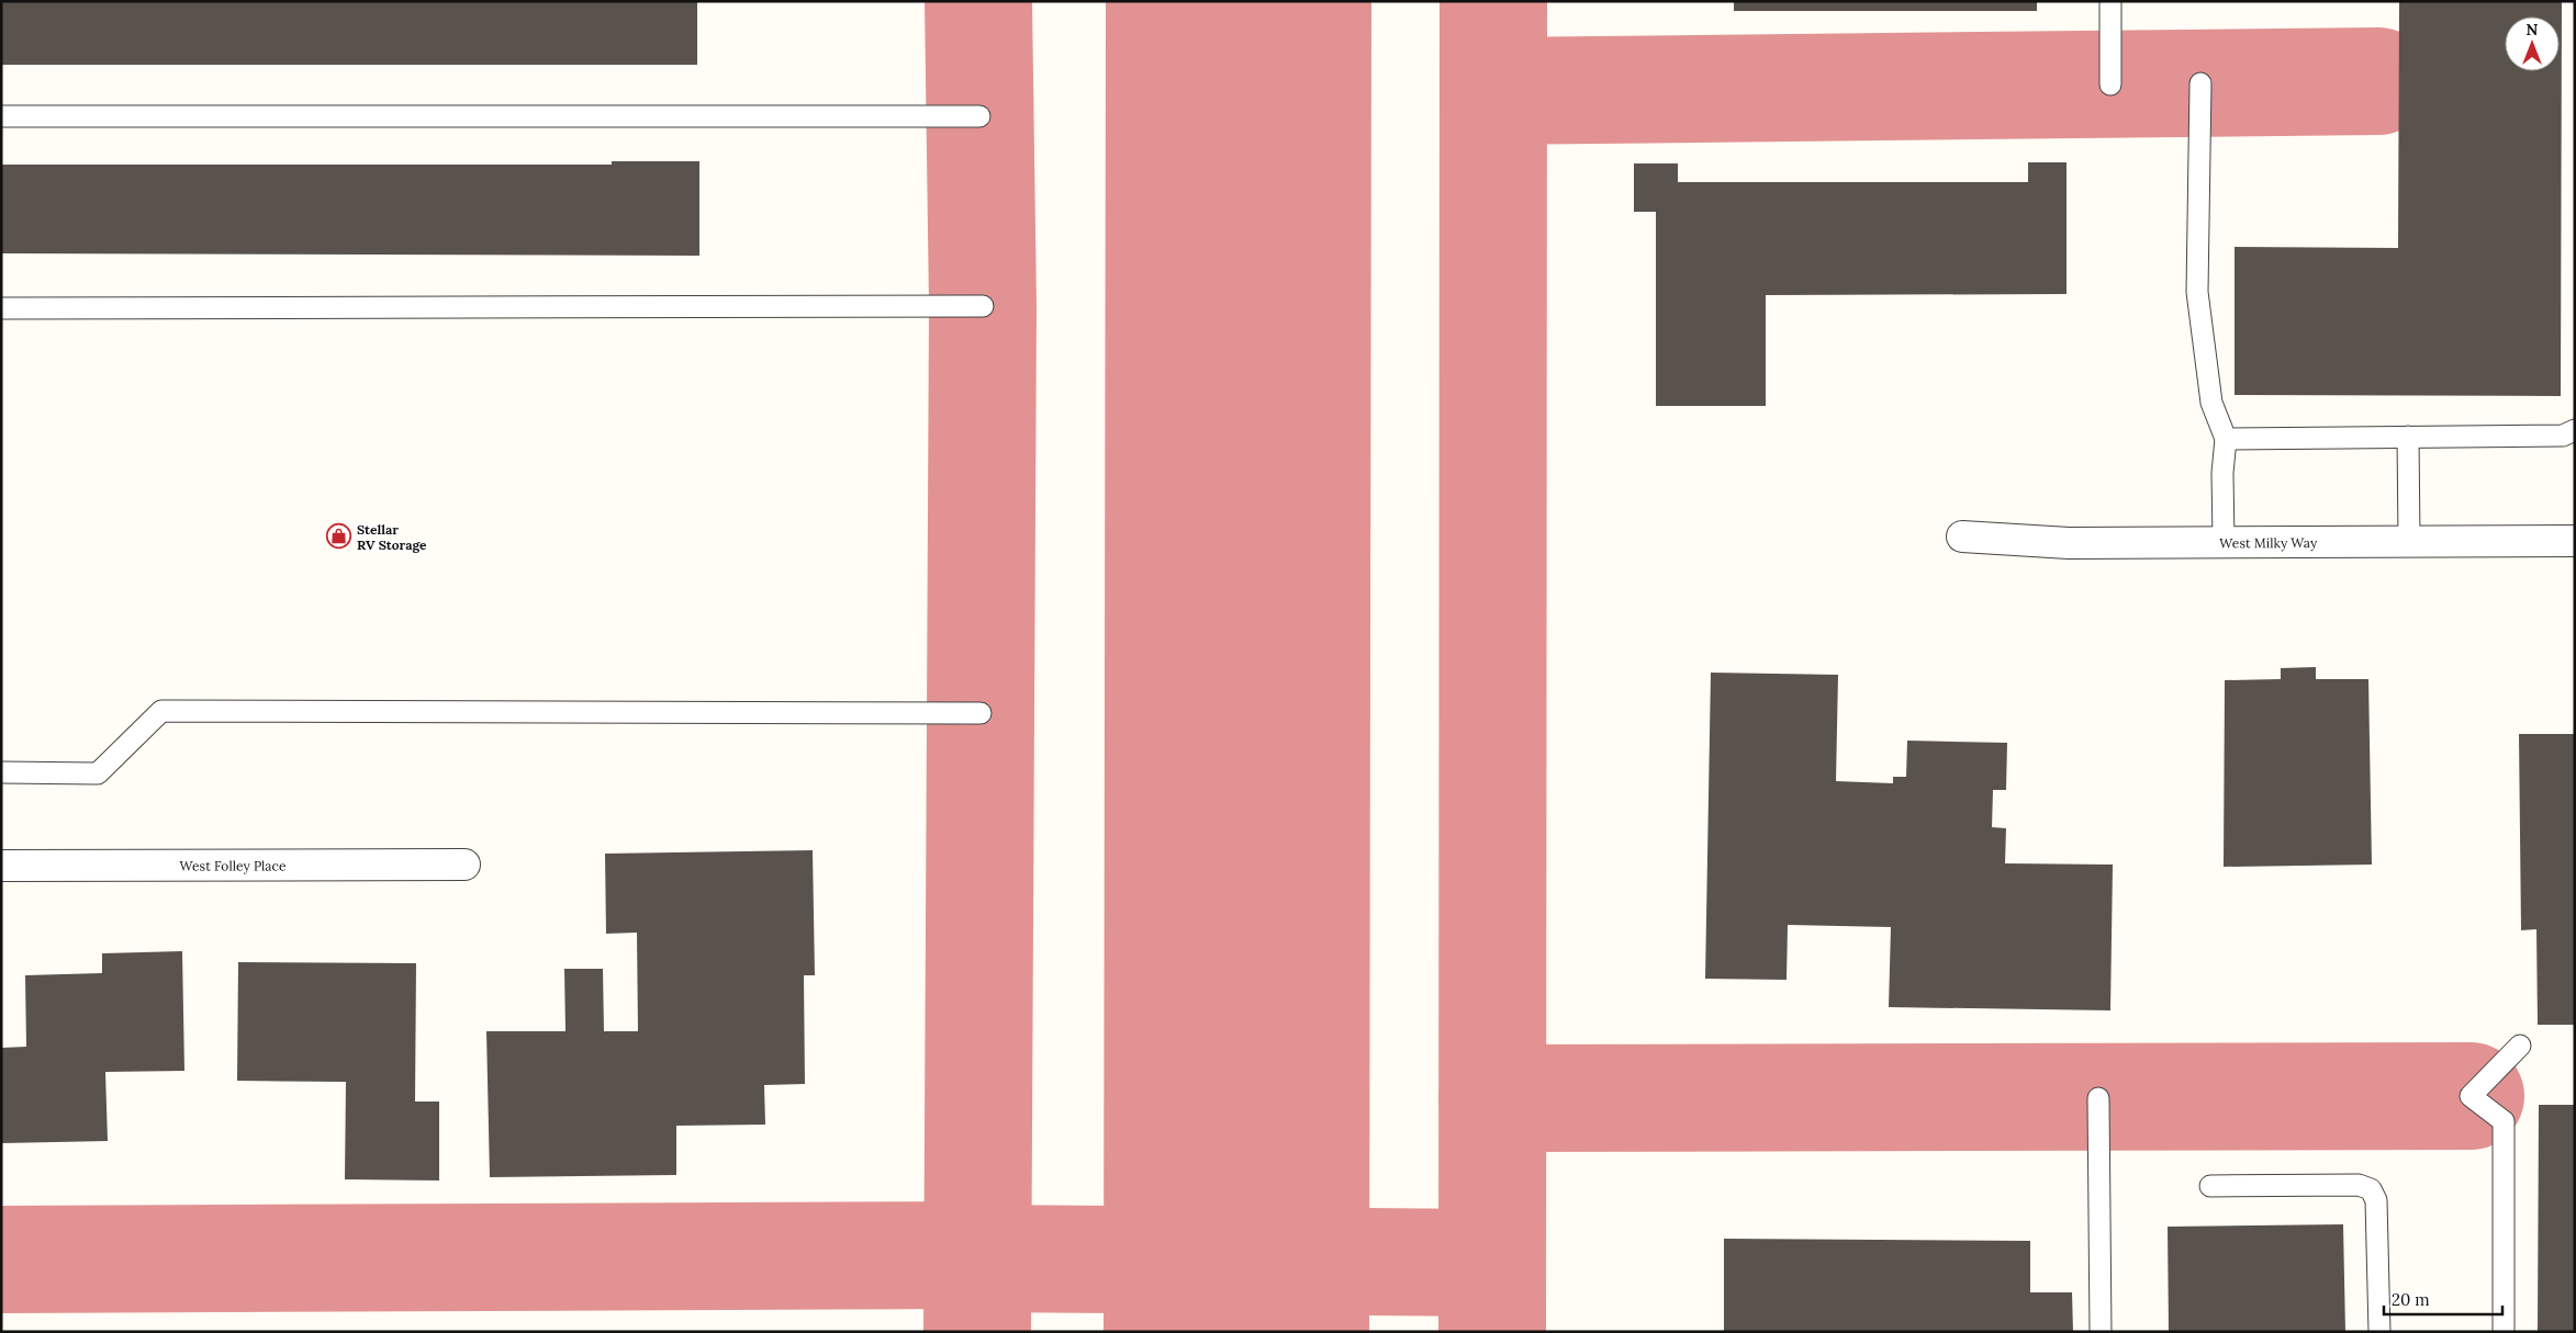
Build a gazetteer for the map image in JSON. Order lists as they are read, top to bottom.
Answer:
{
  "streets": {
    "street": ["West Milky Way", "West Folley Place"]
  },
  "places": {
    "shop": ["Stellar RV Storage"]
  },
  "scale_bar": "20 m",
  "north": "top"
}
